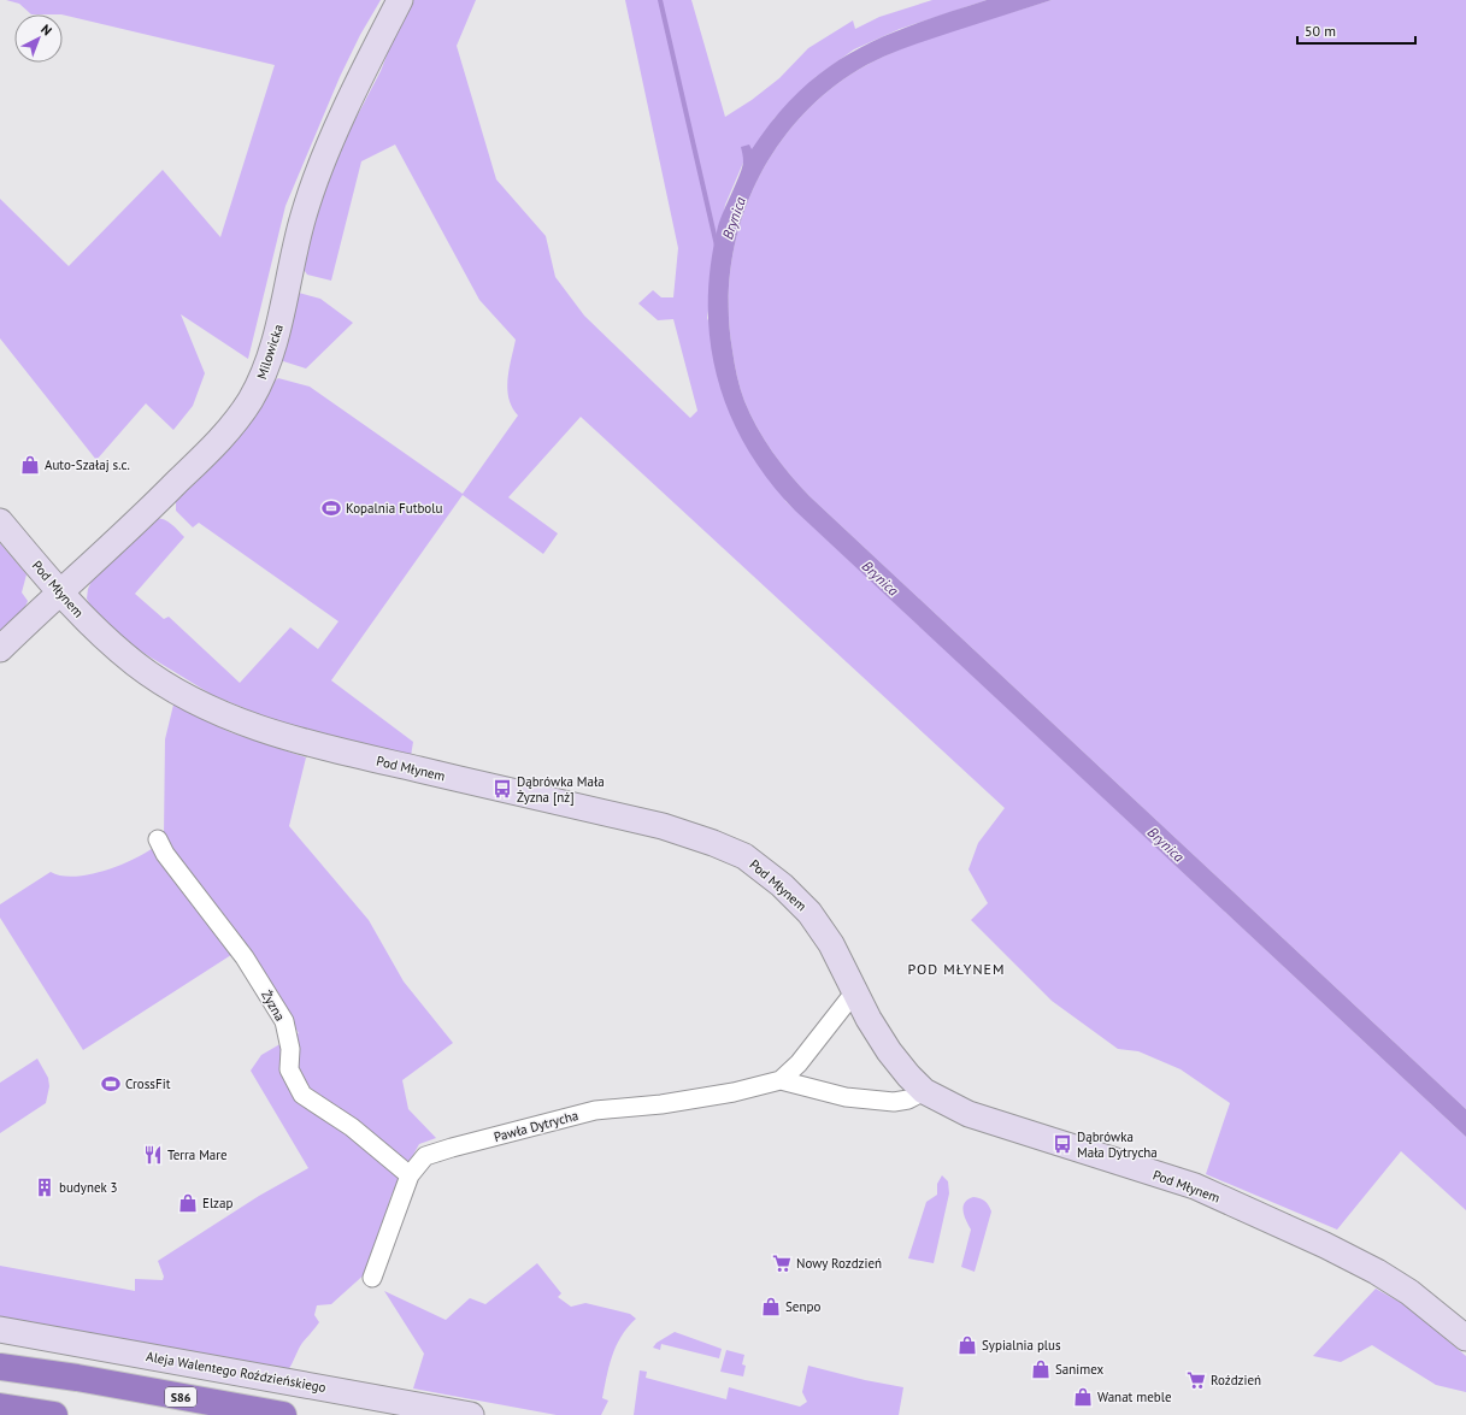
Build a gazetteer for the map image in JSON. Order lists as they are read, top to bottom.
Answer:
{
  "streets": {
    "highway": ["S86"],
    "street": [
      "Milowicka",
      "Pod Młynem",
      "Żyzna",
      "Pawła Dytrycha",
      "Aleja Walentego Roździeńskiego"
    ]
  },
  "crossings": [
    ["Milowicka", "Pod Młynem"],
    ["Pod Młynem", "Pawła Dytrycha"],
    ["Żyzna", "Pawła Dytrycha"]
  ],
  "districts": ["POD MŁYNEM"],
  "water": ["Brynica"],
  "places": {
    "shop": [
      "Auto-Szałaj s.c.",
      "Elzap",
      "Senpo",
      "Sypialnia plus",
      "Sanimex",
      "Wanat meble"
    ],
    "sports": ["Kopalnia Futbolu", "CrossFit"],
    "bus stop": ["Dąbrówka Mała Żyzna [nż]", "Dąbrówka Mała Dytrycha"],
    "restaurant": ["Terra Mare"],
    "building": ["budynek 3"],
    "supermarket": ["Nowy Rozdzień", "Roździeń"]
  },
  "scale_bar": "50 m",
  "north": "top right"
}
